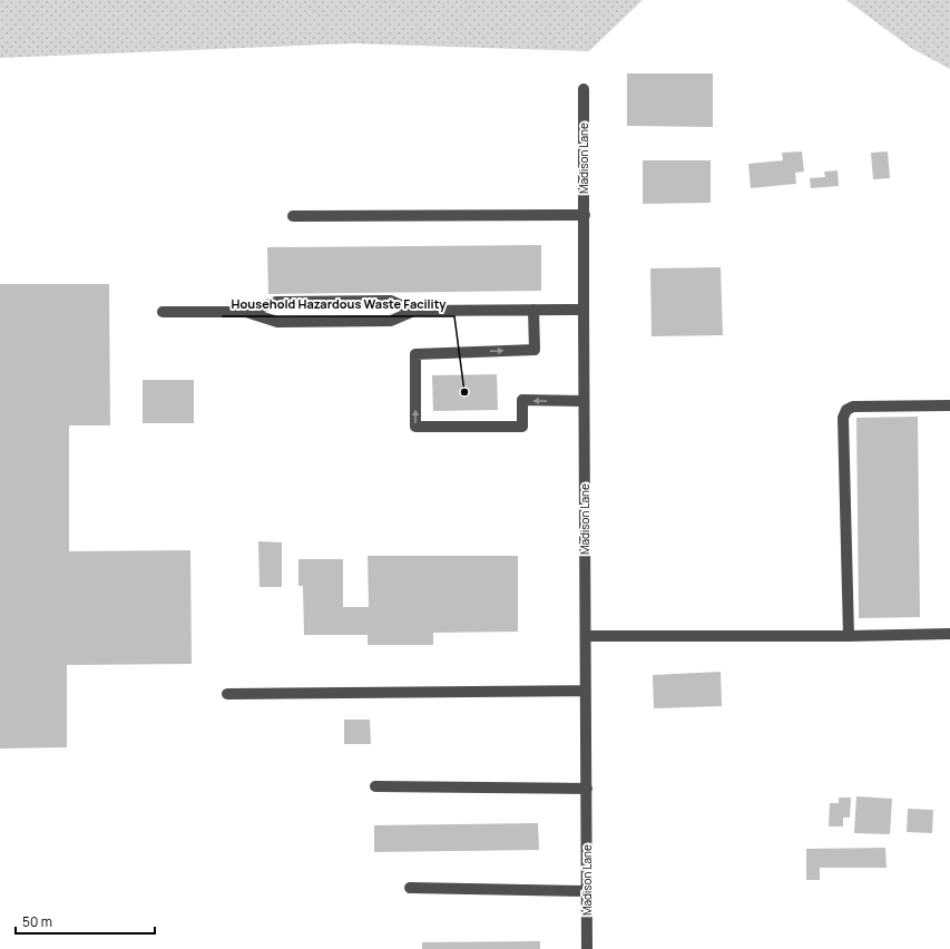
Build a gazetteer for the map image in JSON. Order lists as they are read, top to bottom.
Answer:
{
  "streets": {
    "street": ["Madison Lane"]
  },
  "places": ["Household Hazardous Waste Facility"],
  "scale_bar": "50 m"
}
